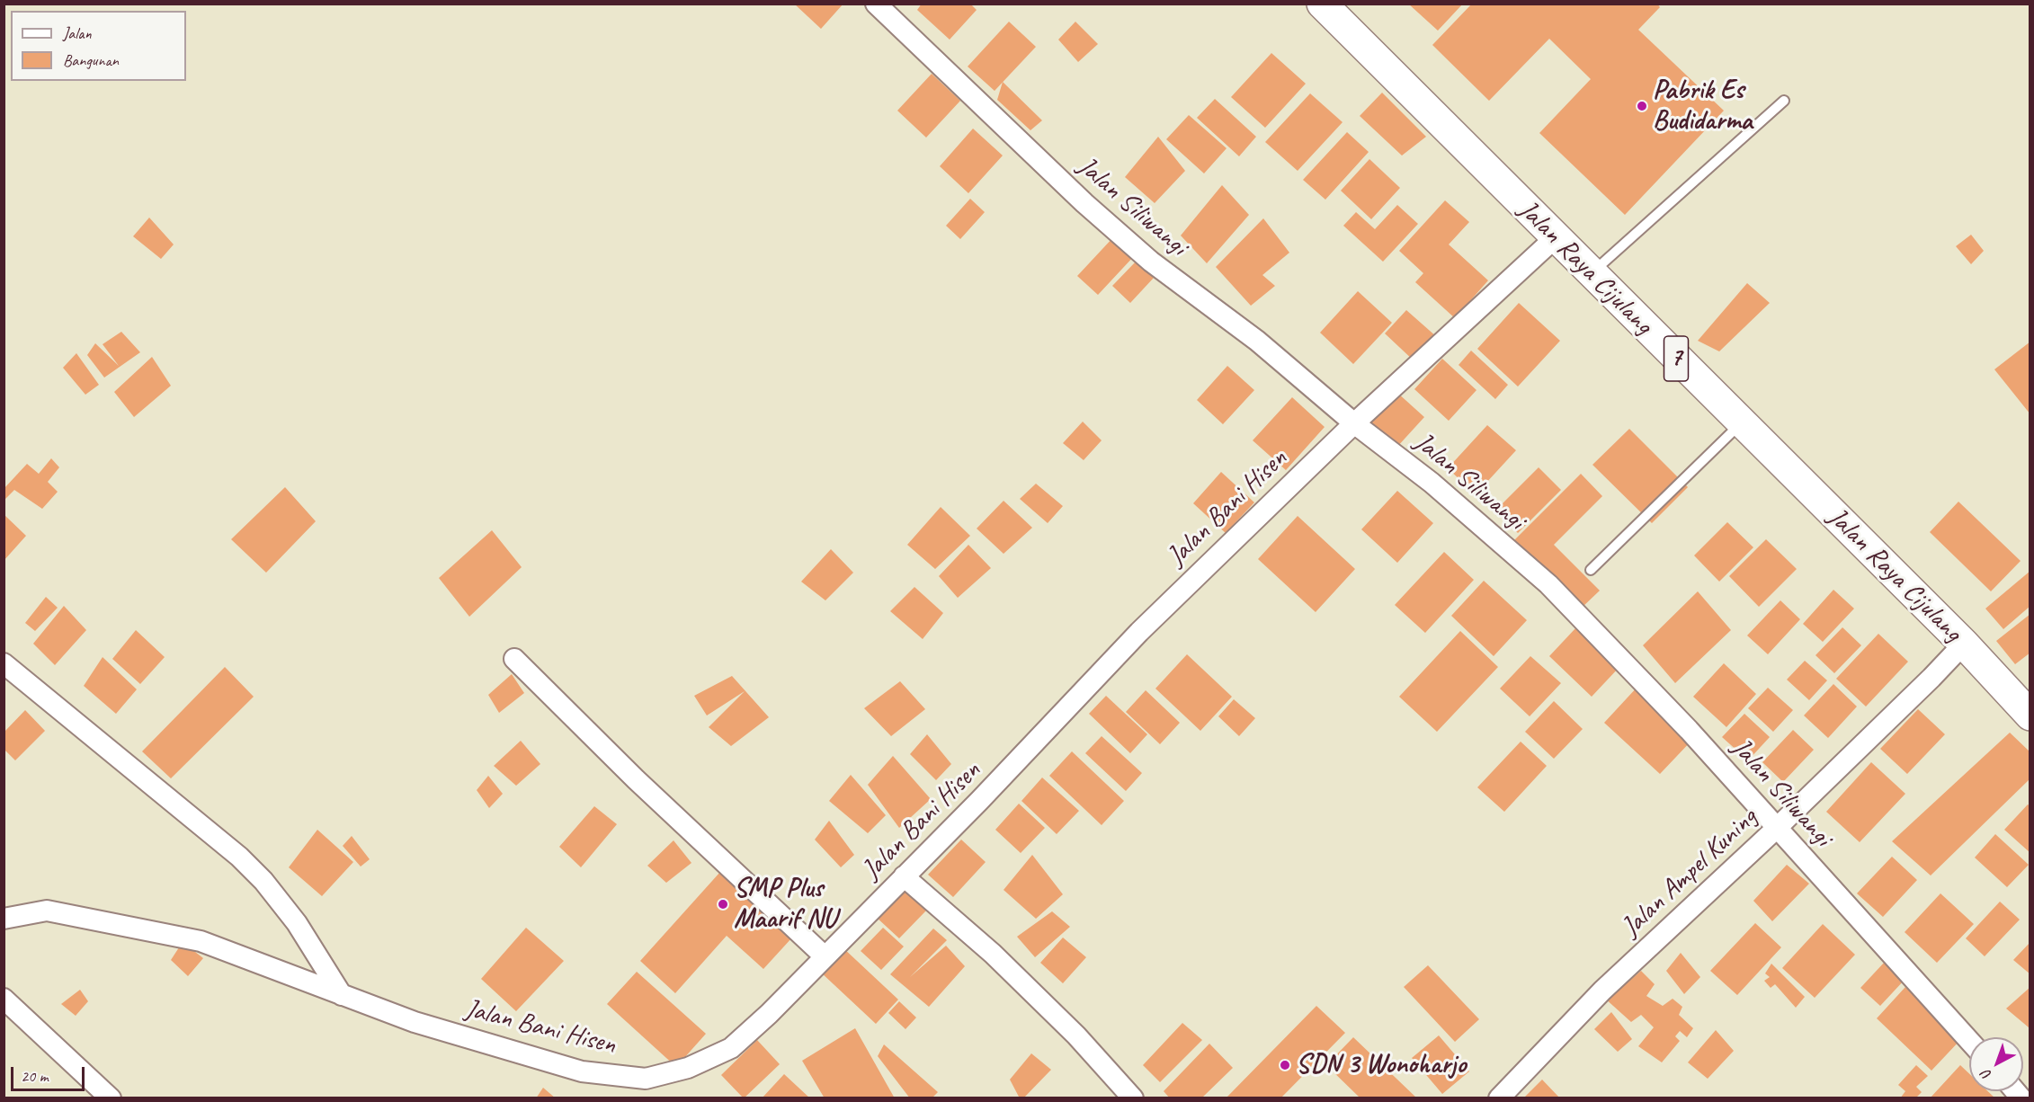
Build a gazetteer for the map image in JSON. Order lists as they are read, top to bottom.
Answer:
{
  "streets": {
    "highway": ["Jalan Raya Cijulang", "7"],
    "street": ["Jalan Siliwangi", "Jalan Bani Hisen", "Jalan Ampel Kuning"]
  },
  "crossings": [
    ["Jalan Siliwangi", "Jalan Bani Hisen"],
    ["Jalan Siliwangi", "Jalan Ampel Kuning"],
    ["Jalan Raya Cijulang", "Jalan Bani Hisen"],
    ["Jalan Raya Cijulang", "Jalan Ampel Kuning"]
  ],
  "places": ["Pabrik Es Budidarma", "SMP Plus Maarif NU", "SDN 3 Wonoharjo"],
  "legend": ["Jalan", "Bangunan"],
  "scale_bar": "20 m",
  "north": "bottom left"
}
